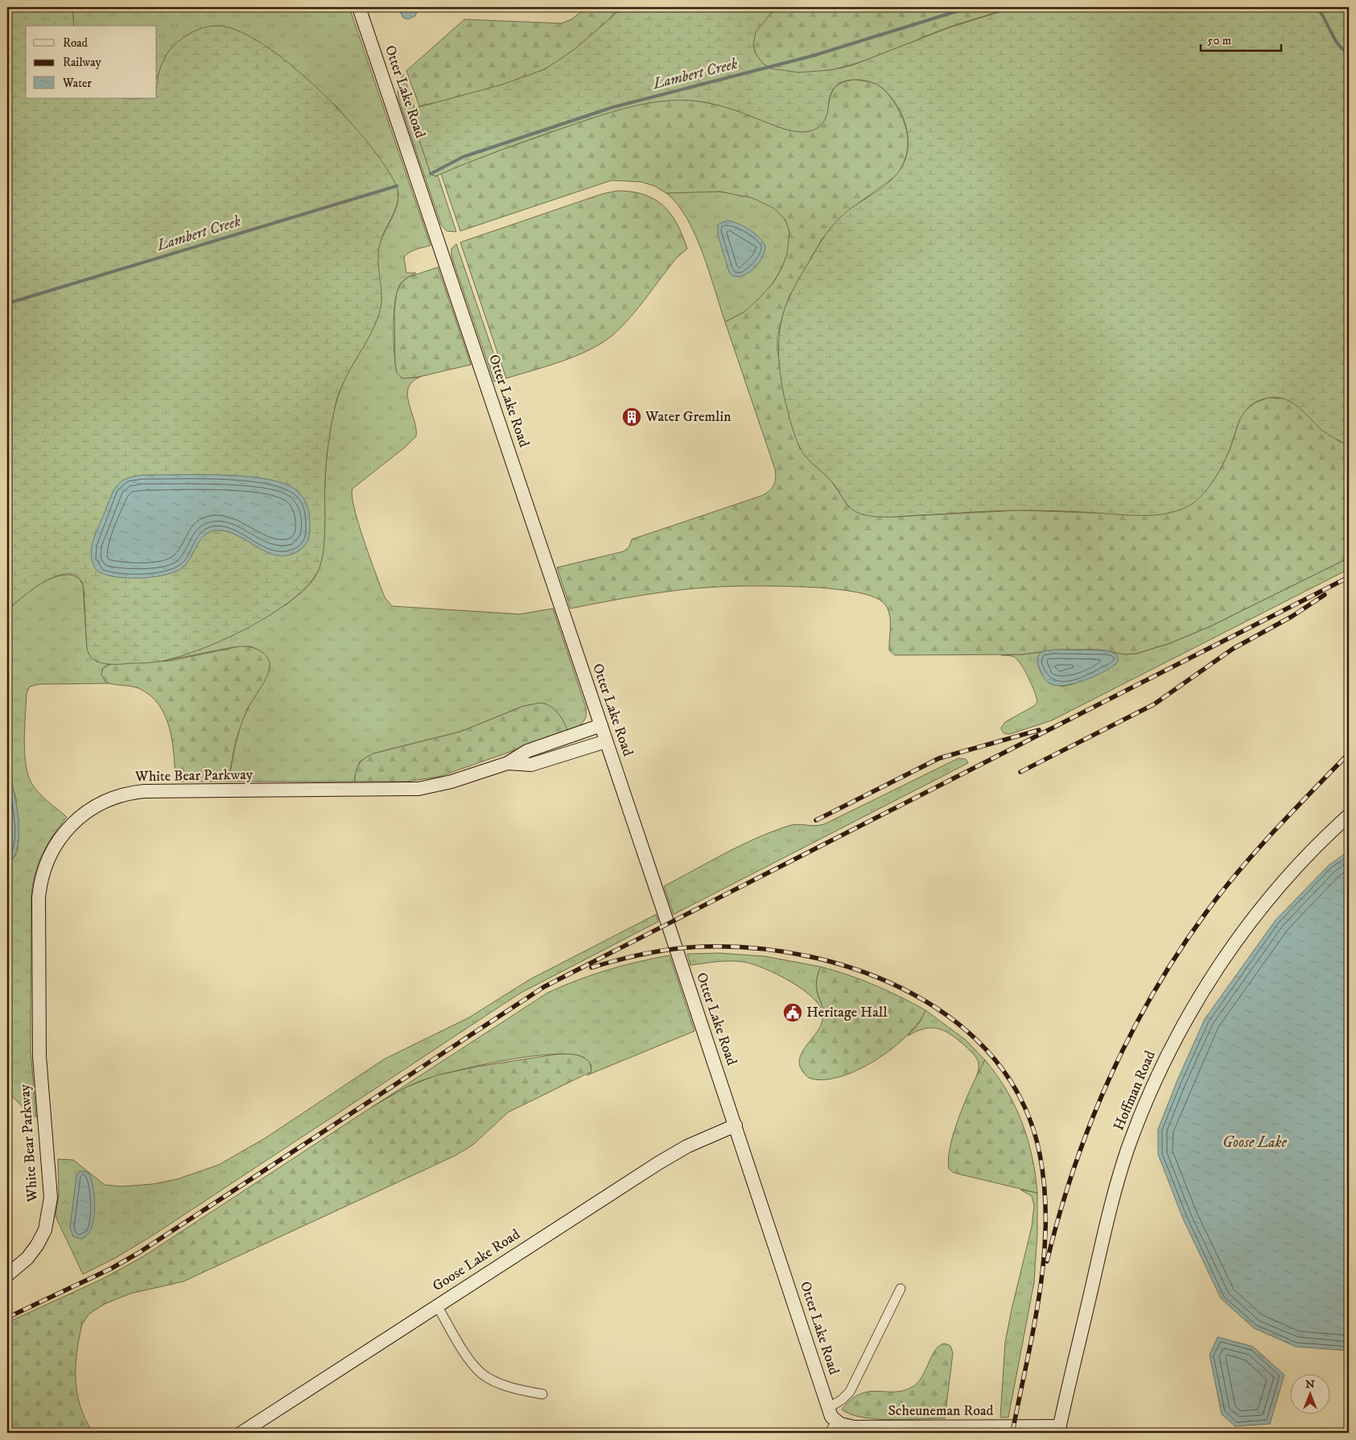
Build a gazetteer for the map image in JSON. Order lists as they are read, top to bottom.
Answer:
{
  "streets": {
    "street": [
      "Otter Lake Road",
      "White Bear Parkway",
      "Hoffman Road",
      "Goose Lake Road",
      "Scheuneman Road"
    ]
  },
  "crossings": [
    ["Otter Lake Road", "White Bear Parkway"],
    ["Otter Lake Road", "Goose Lake Road"],
    ["Otter Lake Road", "Scheuneman Road"],
    ["Hoffman Road", "Scheuneman Road"]
  ],
  "water": ["Lambert Creek", "Goose Lake"],
  "places": {
    "building": ["Water Gremlin"],
    "public building": ["Heritage Hall"]
  },
  "legend": ["Road", "Railway", "Water"],
  "scale_bar": "50 m",
  "north": "top"
}
